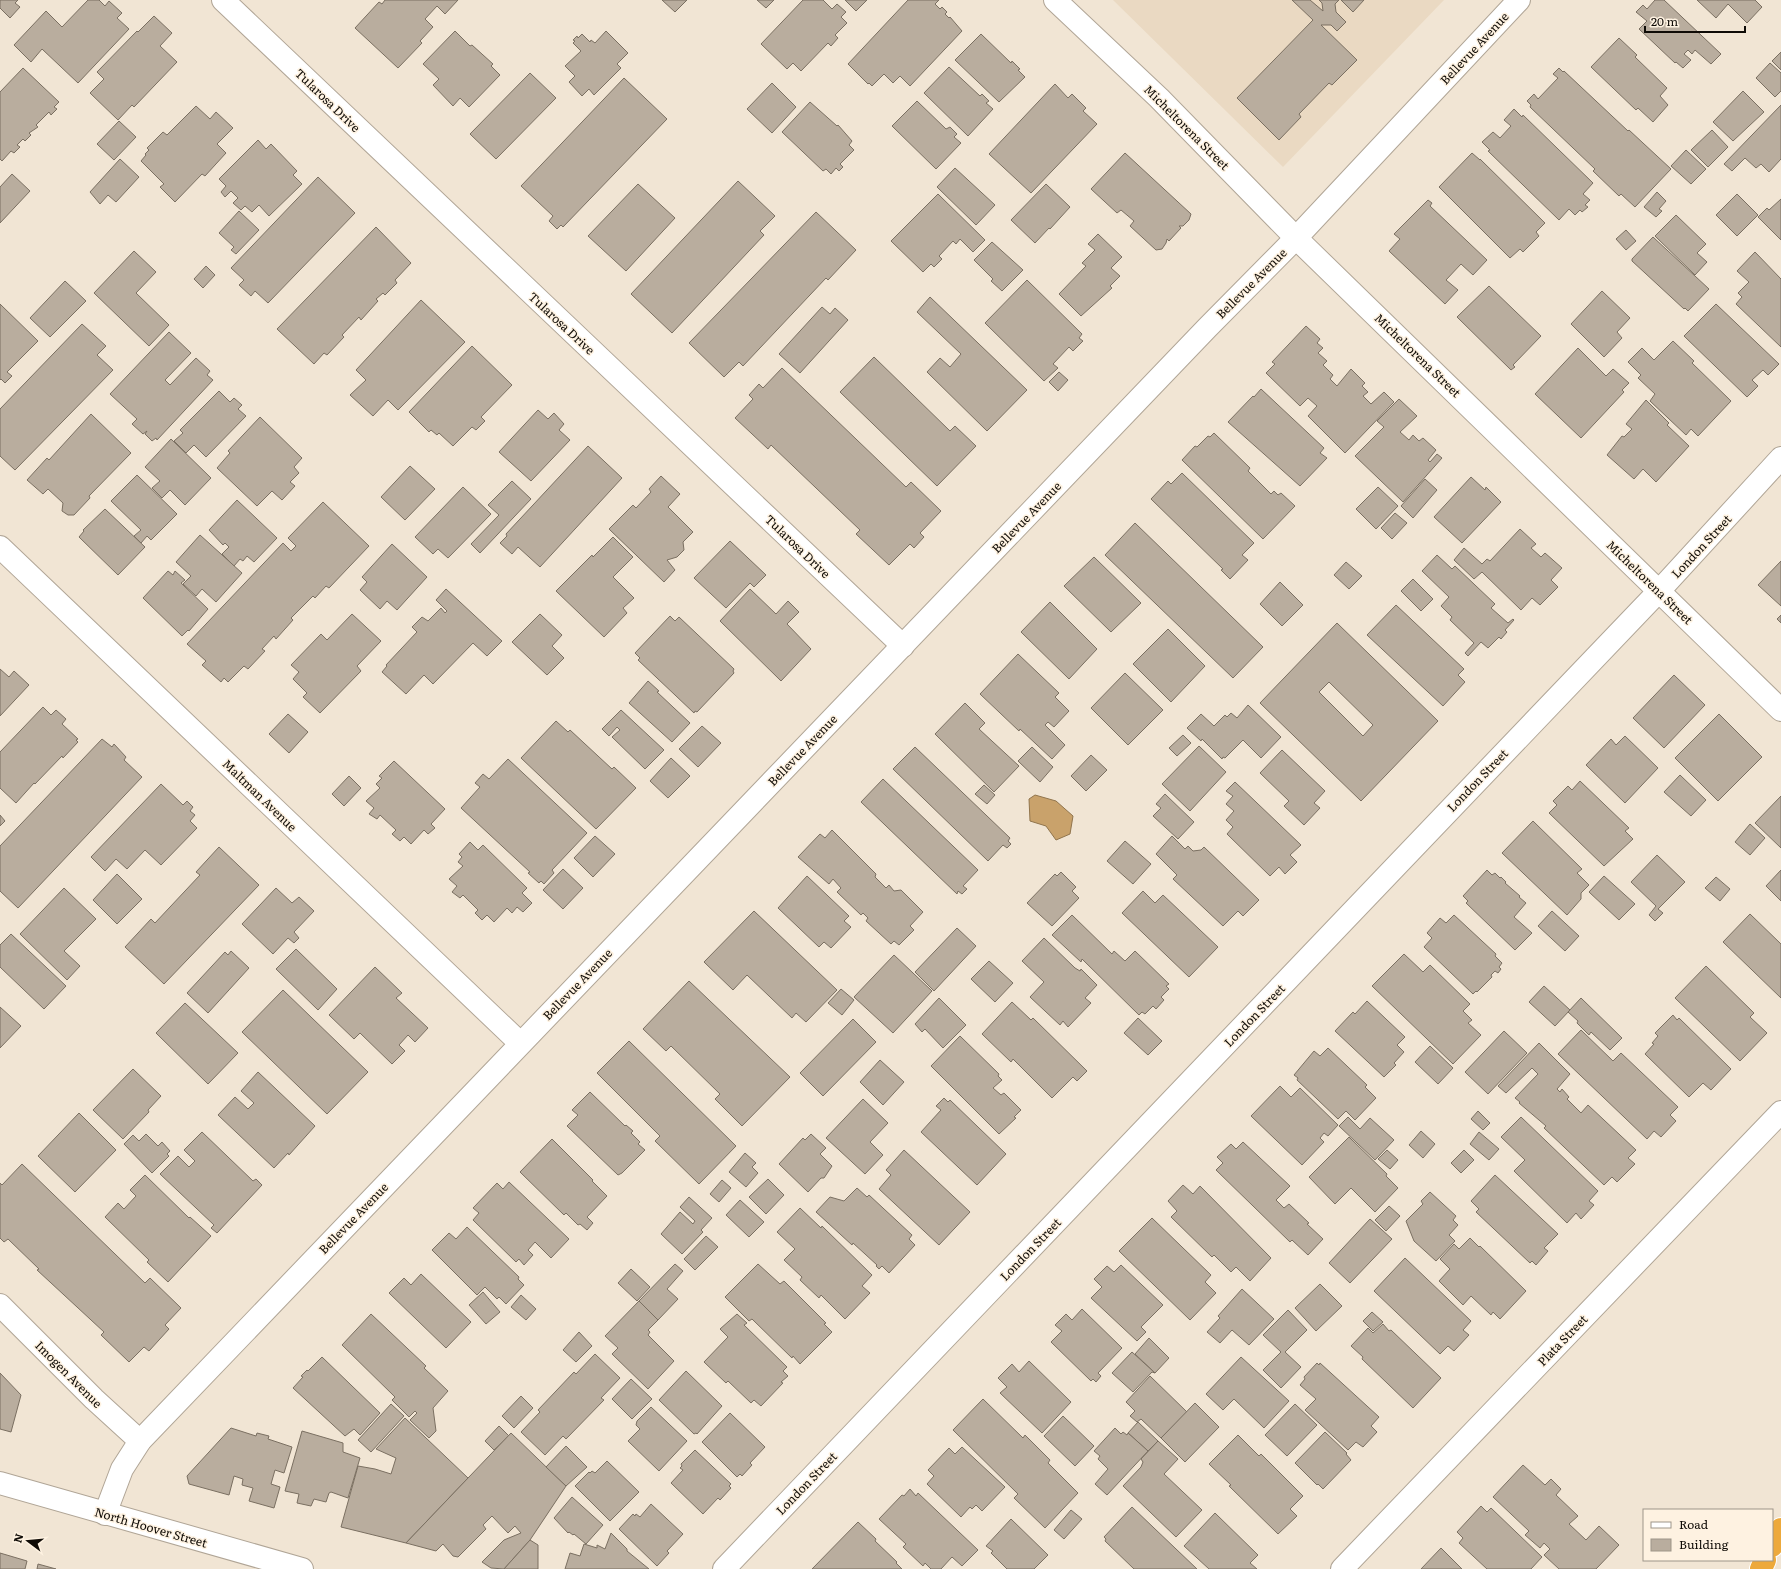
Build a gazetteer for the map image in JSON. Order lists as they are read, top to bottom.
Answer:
{
  "streets": {
    "street": [
      "Bellevue Avenue",
      "Tularosa Drive",
      "Micheltorena Street",
      "London Street",
      "Maltman Avenue",
      "Plata Street",
      "Imogen Avenue",
      "North Hoover Street"
    ]
  },
  "crossings": [
    ["Bellevue Avenue", "Tularosa Drive"],
    ["Bellevue Avenue", "Micheltorena Street"],
    ["Bellevue Avenue", "Maltman Avenue"],
    ["Bellevue Avenue", "Imogen Avenue"],
    ["Bellevue Avenue", "North Hoover Street"],
    ["Micheltorena Street", "London Street"]
  ],
  "legend": ["Road", "Building"],
  "scale_bar": "20 m",
  "north": "left"
}
